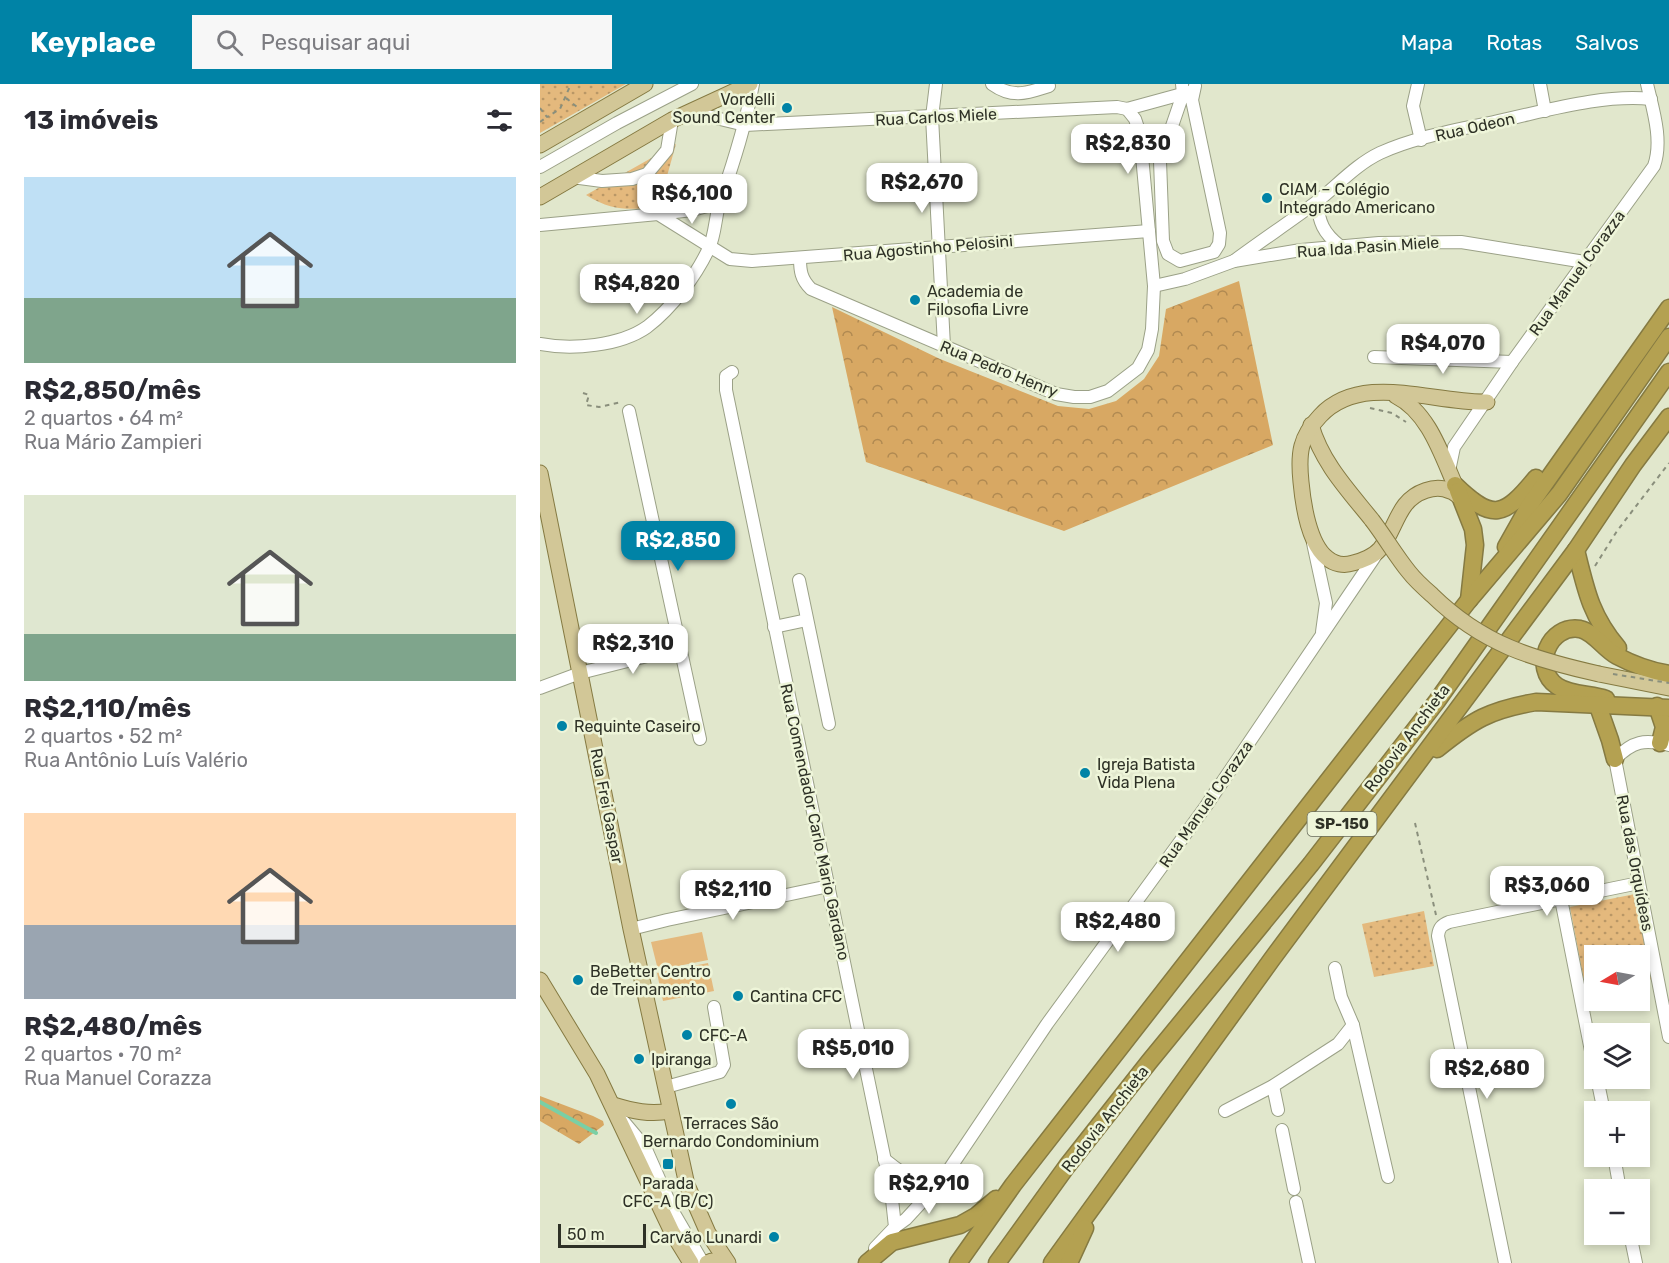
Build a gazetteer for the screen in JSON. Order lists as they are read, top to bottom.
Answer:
{
  "streets": {
    "highway": ["Rodovia Anchieta", "SP-150"],
    "main road": ["Rua Frei Gaspar"],
    "street": [
      "Rua Carlos Miele",
      "Rua Odeon",
      "Rua Ida Pasin Miele",
      "Rua Agostinho Pelosini",
      "Rua Manuel Corazza",
      "Rua Pedro Henry",
      "Rua Comendador Carlo Mario Gardano",
      "Rua das Orquídeas"
    ]
  },
  "crossings": [
    ["Rua Carlos Miele", "Rua Pedro Henry"],
    ["Rua Odeon", "Rua Ida Pasin Miele"],
    ["Rua Ida Pasin Miele", "Rua Manuel Corazza"],
    ["Rua Ida Pasin Miele", "Rua Pedro Henry"],
    ["Rua Agostinho Pelosini", "Rua Pedro Henry"],
    ["Rua Manuel Corazza", "Rua Comendador Carlo Mario Gardano"]
  ],
  "places": {
    "other": [
      "Vordelli Sound Center",
      "CIAM – Colégio Integrado Americano",
      "Academia de Filosofia Livre",
      "Requinte Caseiro",
      "Igreja Batista Vida Plena",
      "BeBetter Centro de Treinamento",
      "Cantina CFC",
      "CFC-A",
      "Ipiranga",
      "Terraces São Bernardo Condominium",
      "Carvão Lunardi"
    ],
    "transit": ["Parada CFC-A (B/C)"]
  },
  "scale_bar": "50 m",
  "north": "left",
  "page": {
    "header": "Keyplace",
    "search": "Pesquisar aqui",
    "nav": ["Mapa", "Rotas", "Salvos"],
    "heading": "13 imóveis",
    "price": [
      "R$2,830",
      "R$2,670",
      "R$6,100",
      "R$4,820",
      "R$4,070",
      "R$2,850",
      "R$2,310",
      "R$3,060",
      "R$2,110",
      "R$2,480",
      "R$5,010",
      "R$2,680",
      "R$2,910"
    ],
    "list": [
      {
        "name": "R$2,850/mês",
        "note": "2 quartos · 64 m² · Rua Mário Zampieri"
      },
      {
        "name": "R$2,110/mês",
        "note": "2 quartos · 52 m² · Rua Antônio Luís Valério"
      },
      {
        "name": "R$2,480/mês",
        "note": "2 quartos · 70 m² · Rua Manuel Corazza"
      }
    ],
    "map_buttons": ["+", "−"],
    "scale": "50 m"
  }
}
